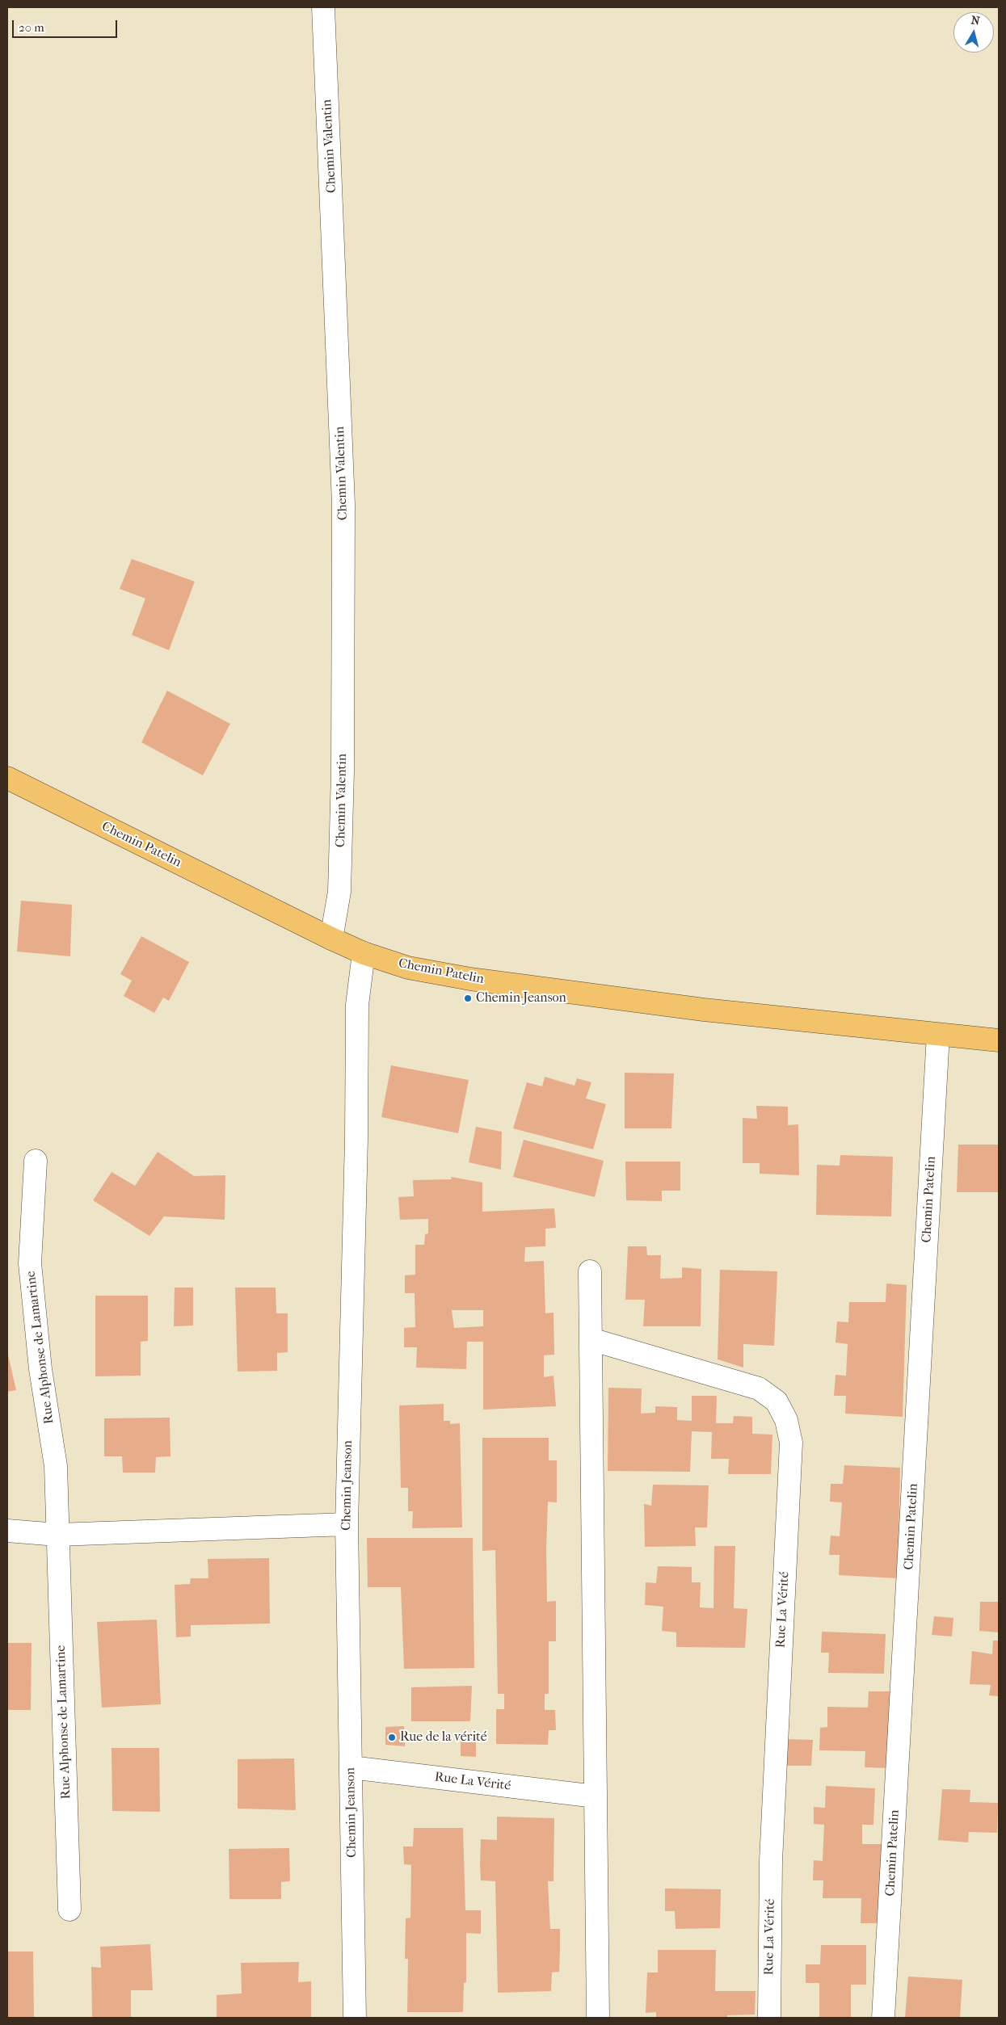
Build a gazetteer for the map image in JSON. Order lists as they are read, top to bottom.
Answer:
{
  "streets": {
    "main road": ["Chemin Patelin"],
    "street": [
      "Chemin Valentin",
      "Rue Alphonse de Lamartine",
      "Chemin Jeanson",
      "Rue La Vérité"
    ]
  },
  "crossings": [
    ["Chemin Valentin", "Chemin Patelin"],
    ["Chemin Patelin", "Chemin Jeanson"],
    ["Chemin Jeanson", "Rue La Vérité"]
  ],
  "places": ["Chemin Jeanson", "Rue de la vérité"],
  "scale_bar": "20 m",
  "north": "top"
}
